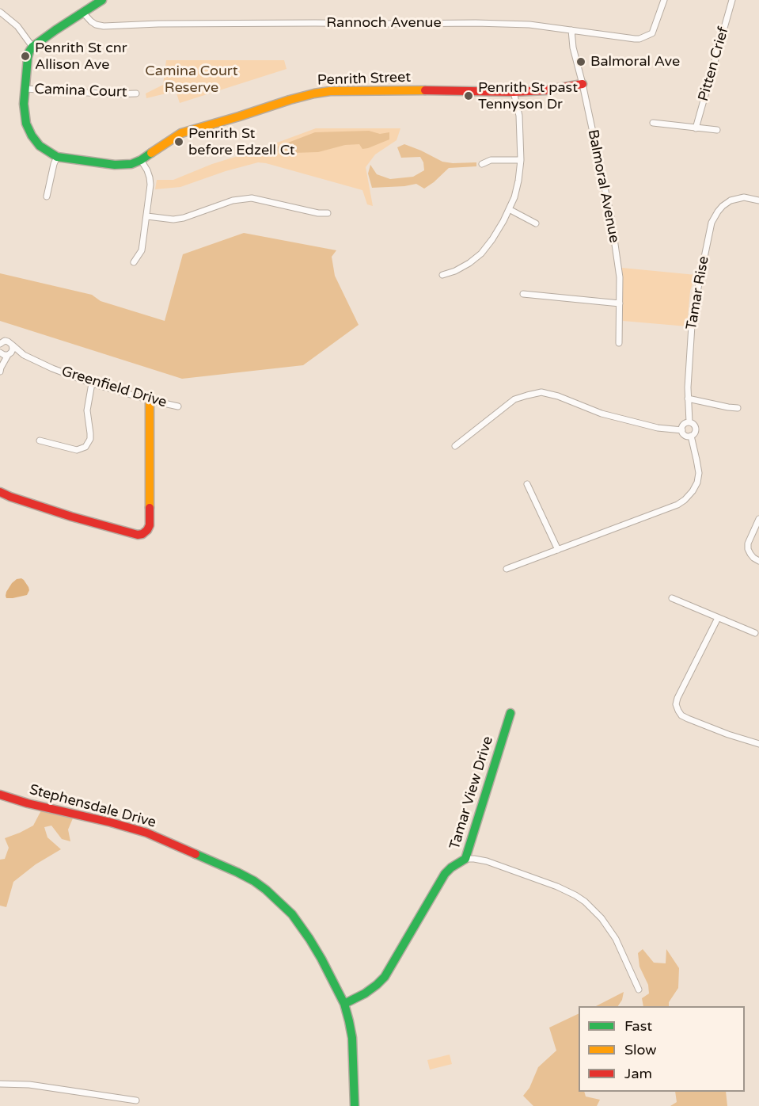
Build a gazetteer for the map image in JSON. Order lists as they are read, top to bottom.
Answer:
{
  "streets": {
    "street": [
      "Rannoch Avenue",
      "Pitten Crief",
      "Penrith Street",
      "Camina Court",
      "Balmoral Avenue",
      "Tamar Rise",
      "Greenfield Drive",
      "Tamar View Drive",
      "Stephensdale Drive"
    ]
  },
  "crossings": [
    ["Rannoch Avenue", "Balmoral Avenue"],
    ["Penrith Street", "Camina Court"],
    ["Penrith Street", "Balmoral Avenue"],
    ["Tamar View Drive", "Stephensdale Drive"]
  ],
  "parks": ["Camina Court Reserve"],
  "places": [
    "Penrith St cnr Allison Ave",
    "Balmoral Ave",
    "Penrith St past Tennyson Dr",
    "Penrith St before Edzell Ct"
  ],
  "legend": ["Fast", "Slow", "Jam"]
}
